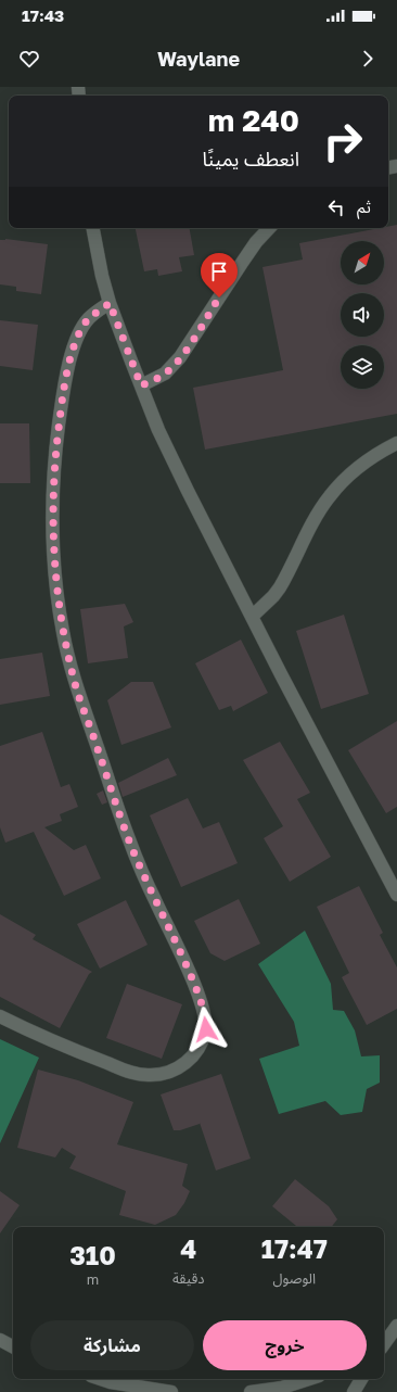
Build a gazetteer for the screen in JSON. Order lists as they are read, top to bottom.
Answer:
{
  "north": "top right",
  "page": {
    "status": "17:43",
    "header": "Waylane",
    "turn": ["240 m", "انعطف يمينًا"],
    "then": "ثم",
    "eta": [
      "17:47",
      "الوصول",
      "4",
      "دقيقة",
      "310",
      "m"
    ],
    "buttons": ["خروج", "مشاركة"]
  }
}
